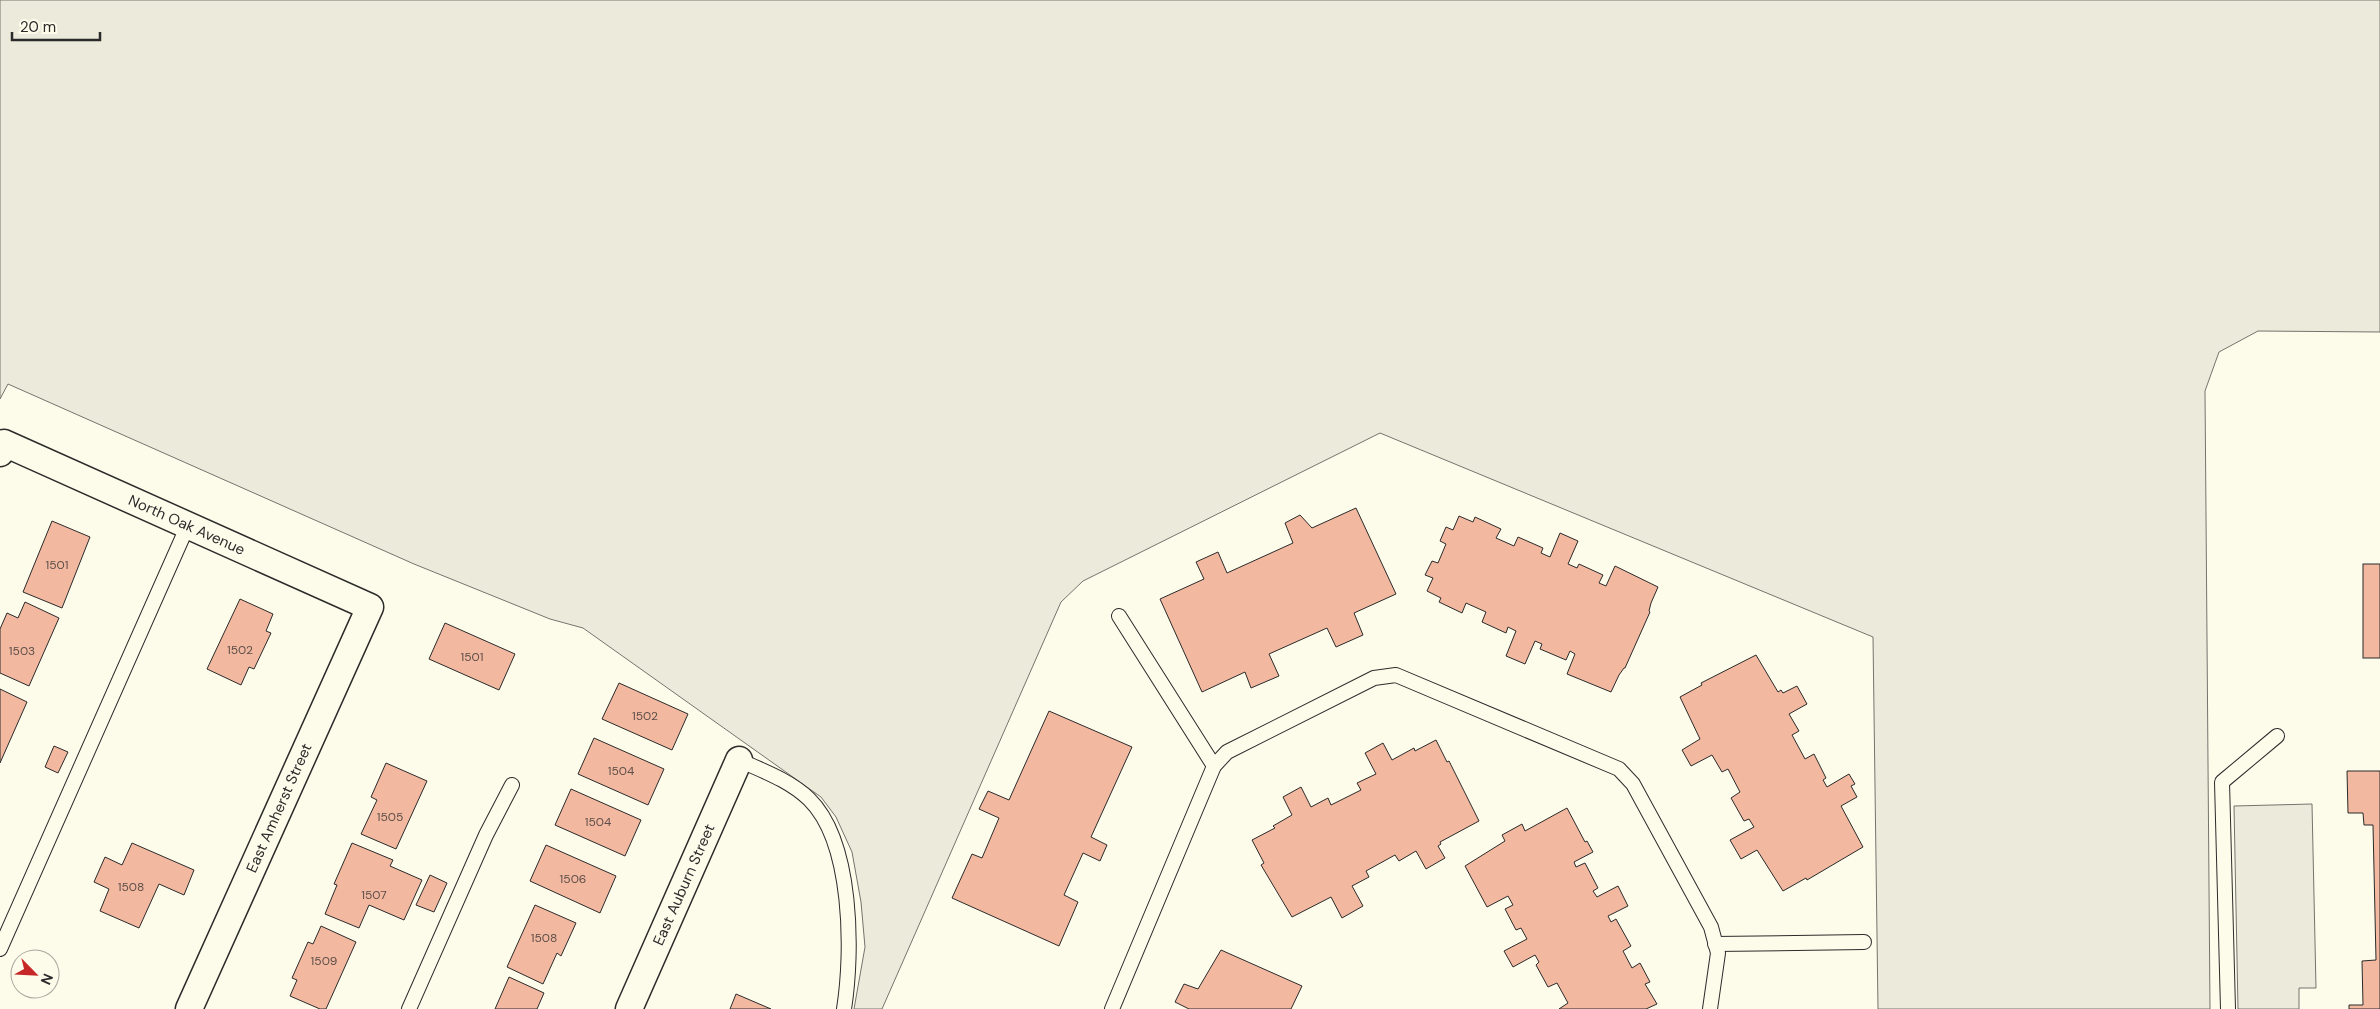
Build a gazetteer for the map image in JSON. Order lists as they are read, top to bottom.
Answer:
{
  "streets": {
    "street": ["North Oak Avenue", "East Amherst Street", "East Auburn Street"]
  },
  "crossings": [
    ["North Oak Avenue", "East Amherst Street"]
  ],
  "house_numbers": [
    "1501",
    "1502",
    "1503",
    "1501",
    "1502",
    "1504",
    "1505",
    "1504",
    "1506",
    "1508",
    "1507",
    "1508",
    "1509"
  ],
  "scale_bar": "20 m",
  "north": "bottom right"
}
